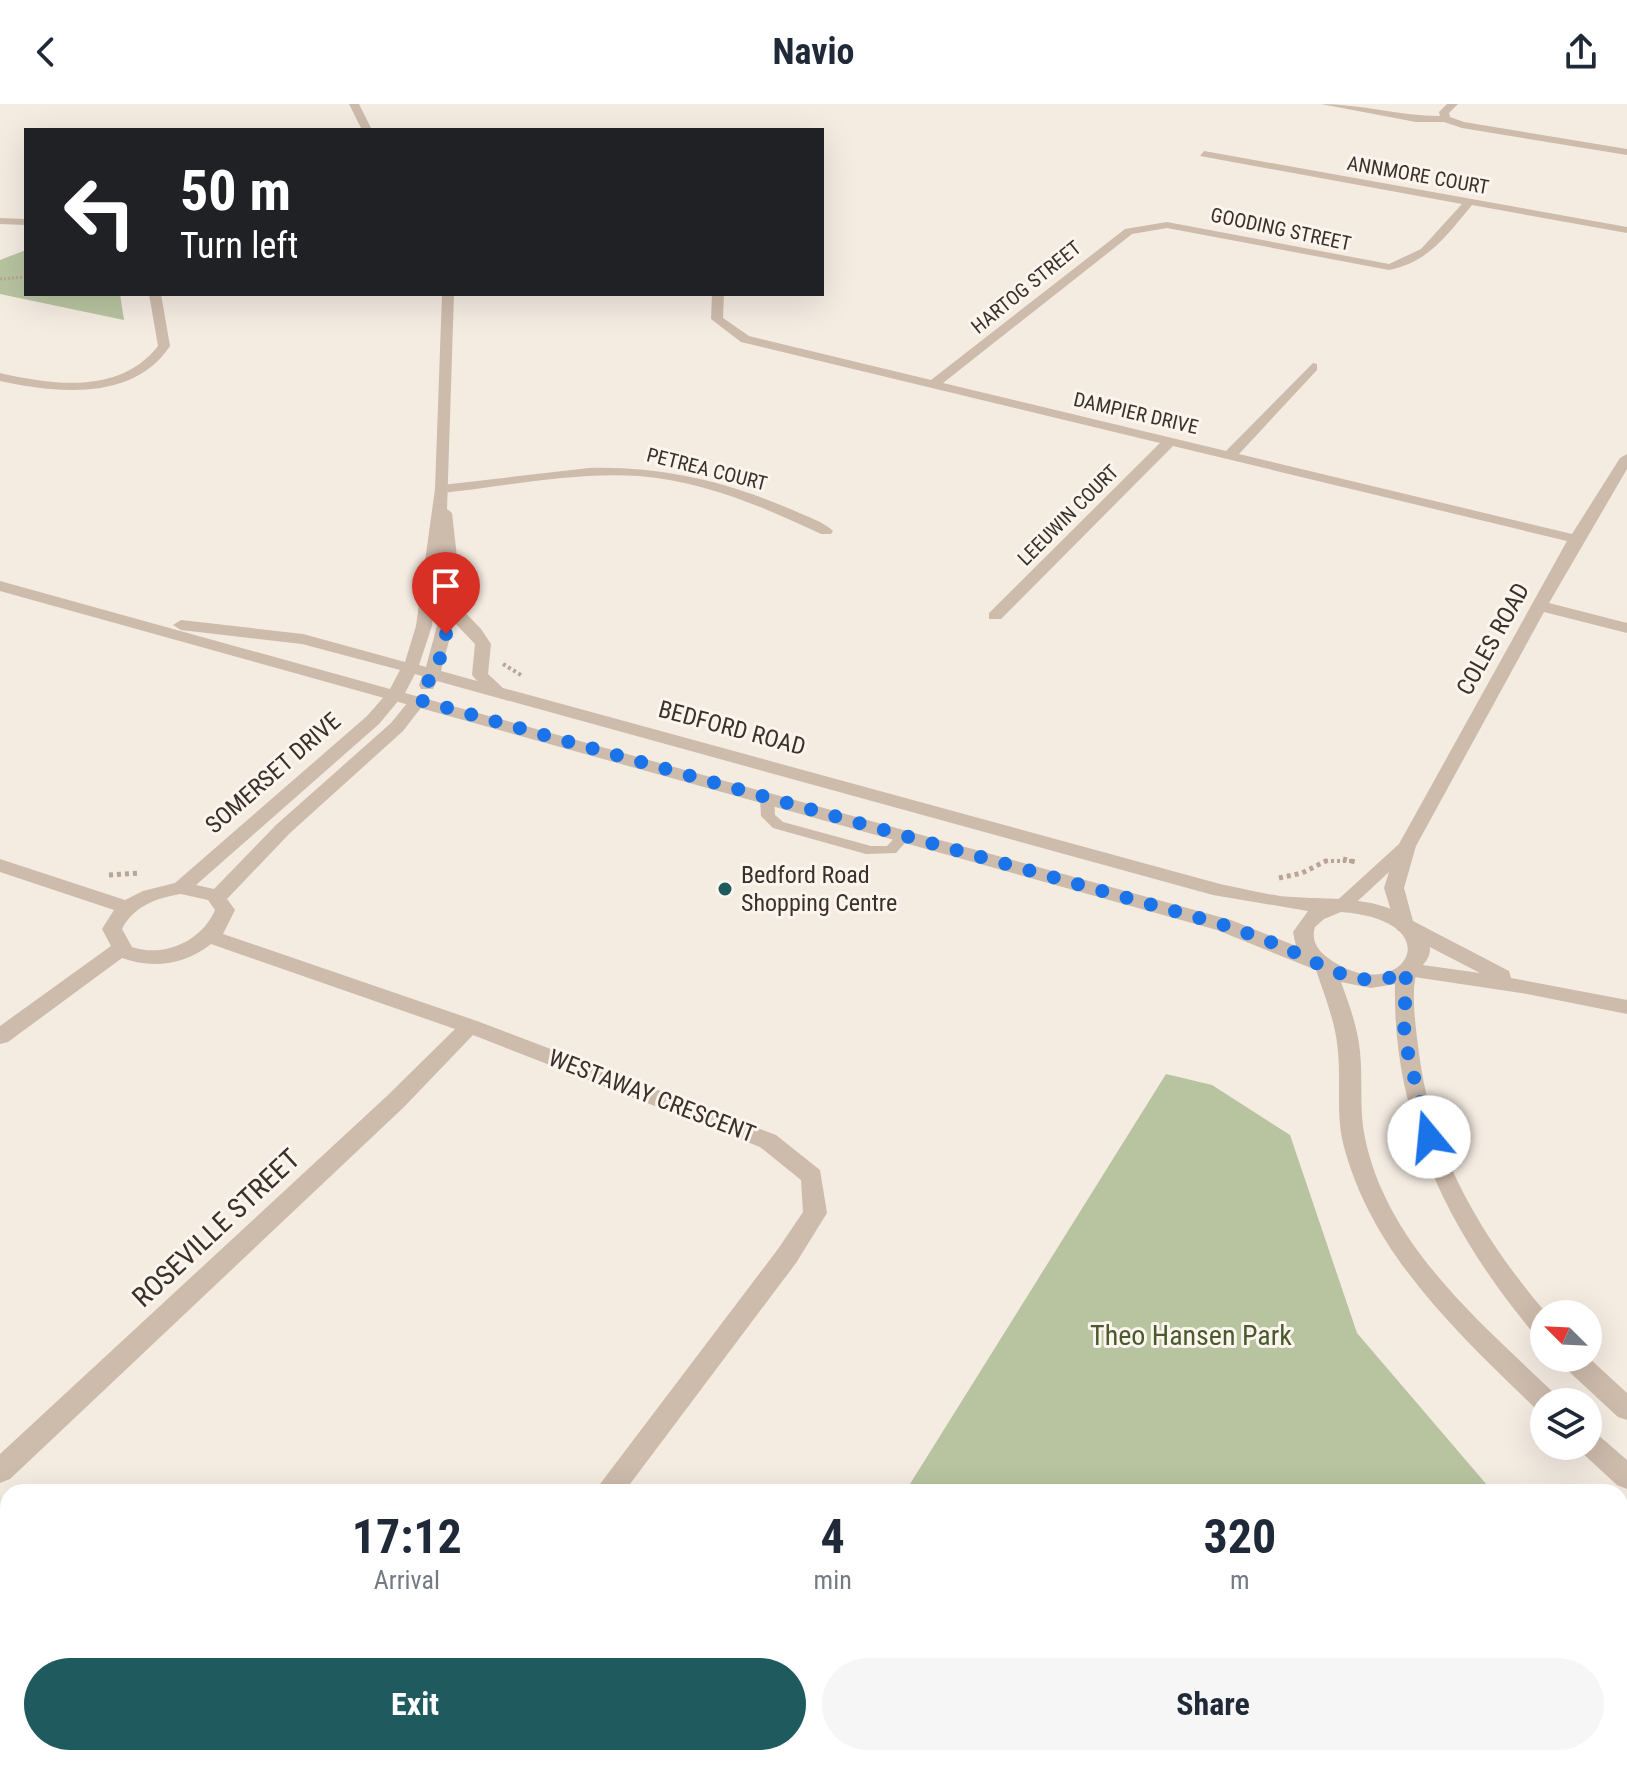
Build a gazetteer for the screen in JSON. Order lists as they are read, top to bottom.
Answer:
{
  "streets": {
    "street": [
      "ANNMORE COURT",
      "GOODING STREET",
      "HARTOG STREET",
      "DAMPIER DRIVE",
      "PETREA COURT",
      "LEEUWIN COURT",
      "COLES ROAD",
      "BEDFORD ROAD",
      "SOMERSET DRIVE",
      "WESTAWAY CRESCENT",
      "ROSEVILLE STREET"
    ]
  },
  "crossings": [
    ["ANNMORE COURT", "GOODING STREET"],
    ["GOODING STREET", "HARTOG STREET"],
    ["HARTOG STREET", "DAMPIER DRIVE"],
    ["DAMPIER DRIVE", "LEEUWIN COURT"],
    ["DAMPIER DRIVE", "COLES ROAD"],
    ["PETREA COURT", "SOMERSET DRIVE"],
    ["COLES ROAD", "BEDFORD ROAD"],
    ["BEDFORD ROAD", "SOMERSET DRIVE"],
    ["SOMERSET DRIVE", "WESTAWAY CRESCENT"],
    ["WESTAWAY CRESCENT", "ROSEVILLE STREET"]
  ],
  "parks": ["Theo Hansen Park"],
  "places": ["Bedford Road Shopping Centre"],
  "north": "top left",
  "page": {
    "header": "Navio",
    "turn": ["50 m", "Turn left"],
    "eta": [
      "17:12",
      "Arrival",
      "4",
      "min",
      "320",
      "m"
    ],
    "buttons": ["Exit", "Share"]
  }
}
